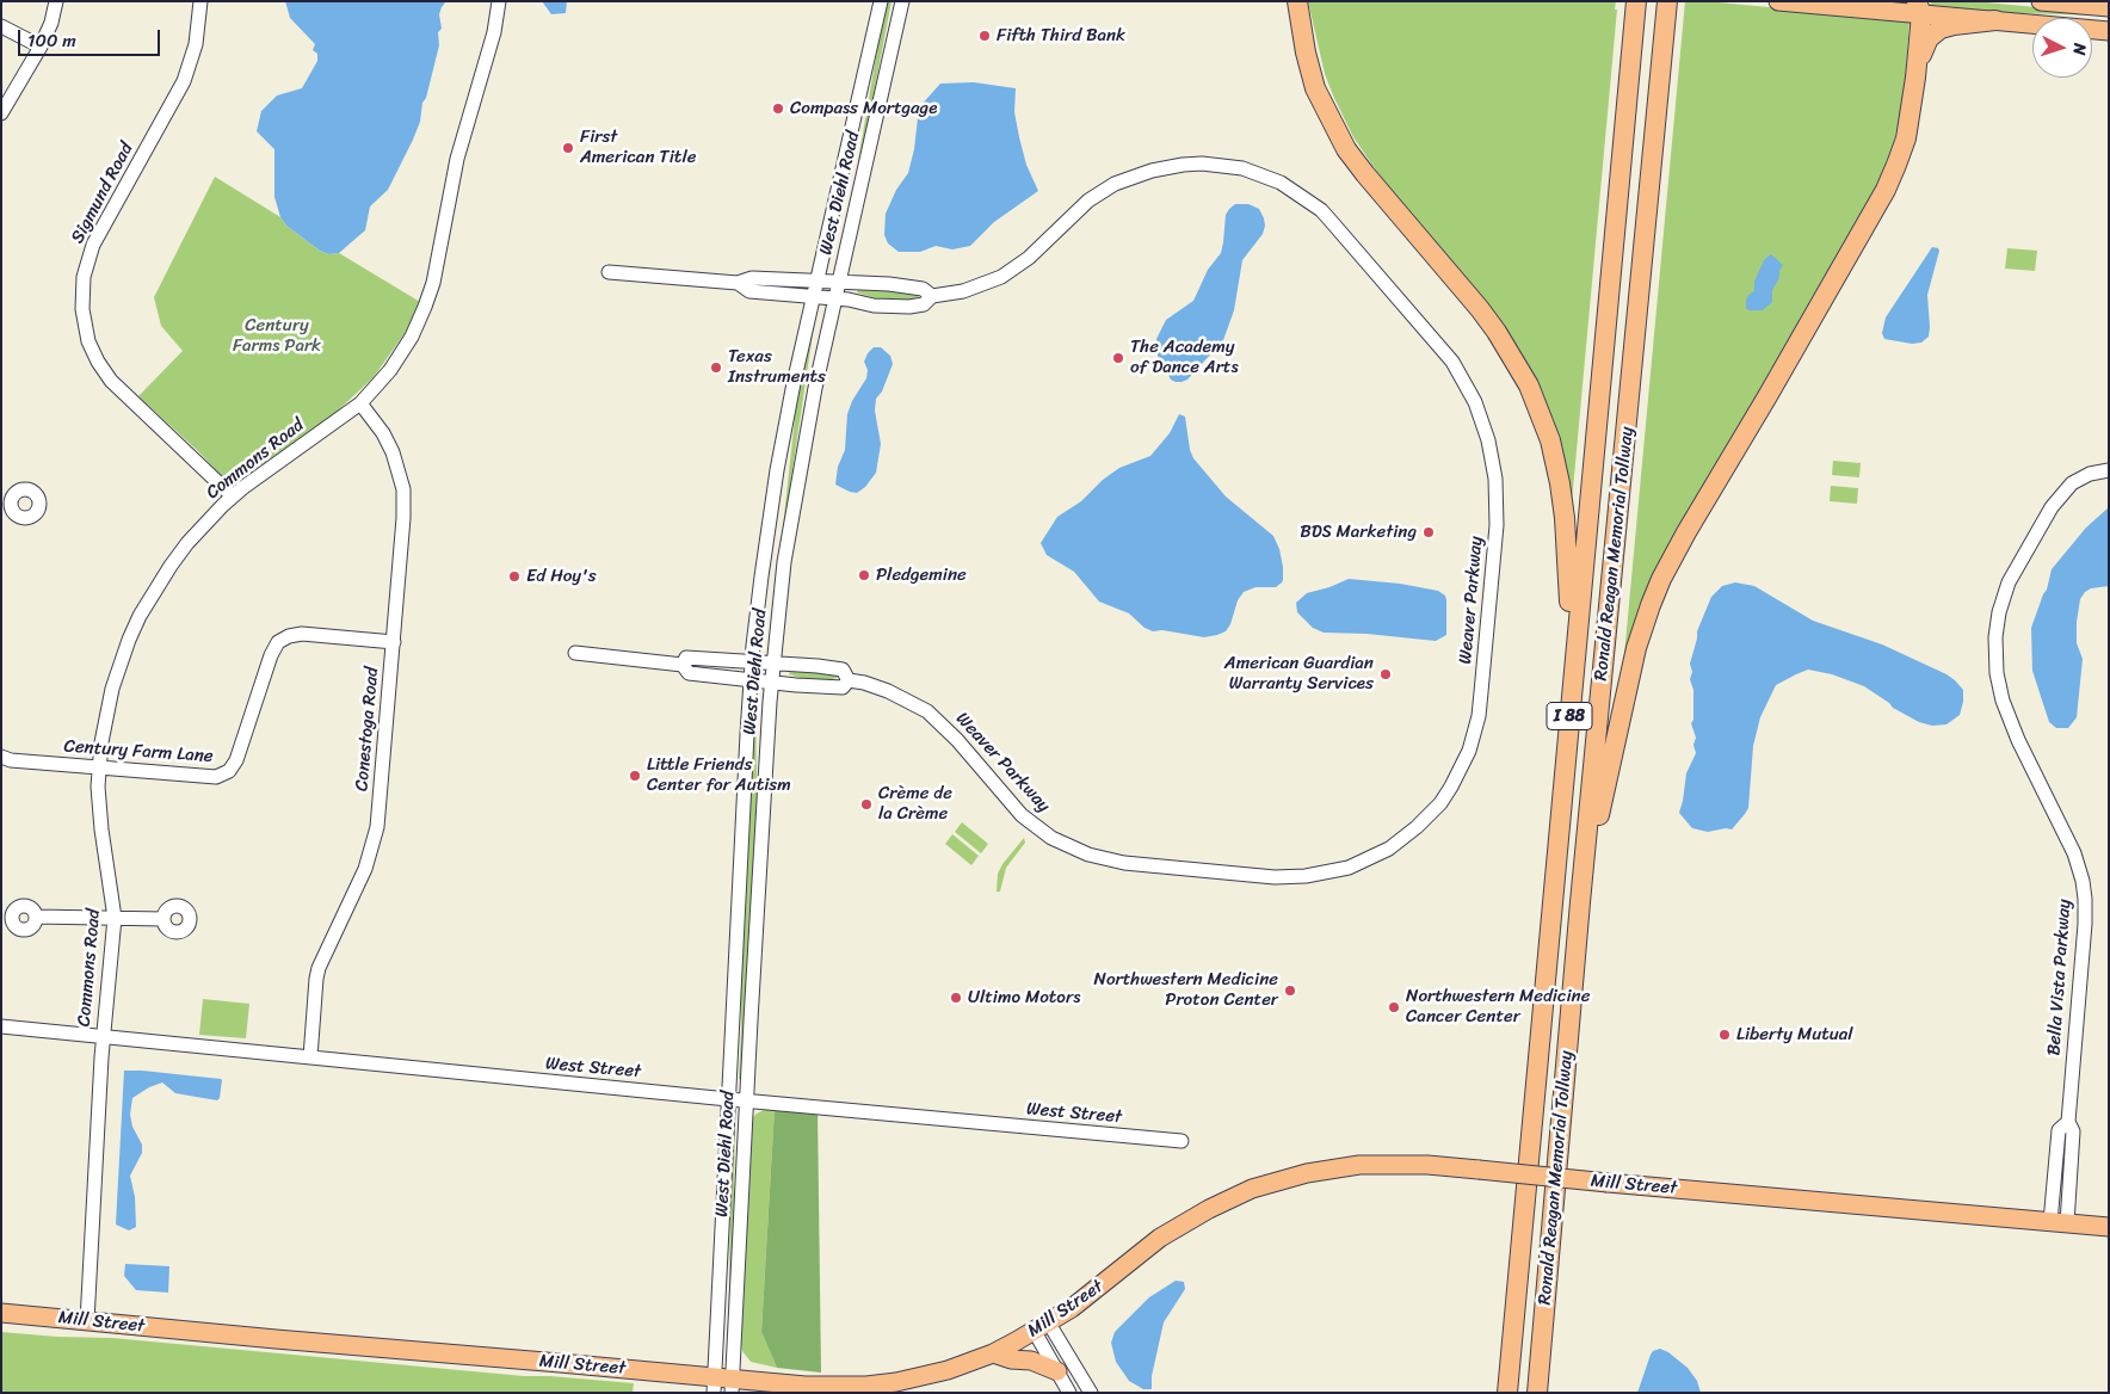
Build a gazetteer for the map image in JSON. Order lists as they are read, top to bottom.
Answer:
{
  "streets": {
    "highway": ["Ronald Reagan Memorial Tollway", "I 88"],
    "main road": ["Mill Street"],
    "street": [
      "Sigmund Road",
      "West Diehl Road",
      "Commons Road",
      "Weaver Parkway",
      "Conestoga Road",
      "Century Farm Lane",
      "Bella Vista Parkway",
      "West Street"
    ]
  },
  "crossings": [
    ["Sigmund Road", "Commons Road"],
    ["West Diehl Road", "Weaver Parkway"],
    ["West Diehl Road", "West Street"],
    ["West Diehl Road", "Mill Street"],
    ["Commons Road", "Conestoga Road"],
    ["Commons Road", "Century Farm Lane"],
    ["Commons Road", "West Street"],
    ["Commons Road", "Mill Street"],
    ["Conestoga Road", "Century Farm Lane"],
    ["Conestoga Road", "West Street"],
    ["Bella Vista Parkway", "Mill Street"]
  ],
  "parks": ["Century Farms Park"],
  "places": [
    "Fifth Third Bank",
    "Compass Mortgage",
    "First American Title",
    "The Academy of Dance Arts",
    "Texas Instruments",
    "BDS Marketing",
    "Pledgemine",
    "Ed Hoy's",
    "American Guardian Warranty Services",
    "Little Friends Center for Autism",
    "Crème de la Crème",
    "Northwestern Medicine Proton Center",
    "Ultimo Motors",
    "Northwestern Medicine Cancer Center",
    "Liberty Mutual"
  ],
  "scale_bar": "100 m",
  "north": "right"
}
